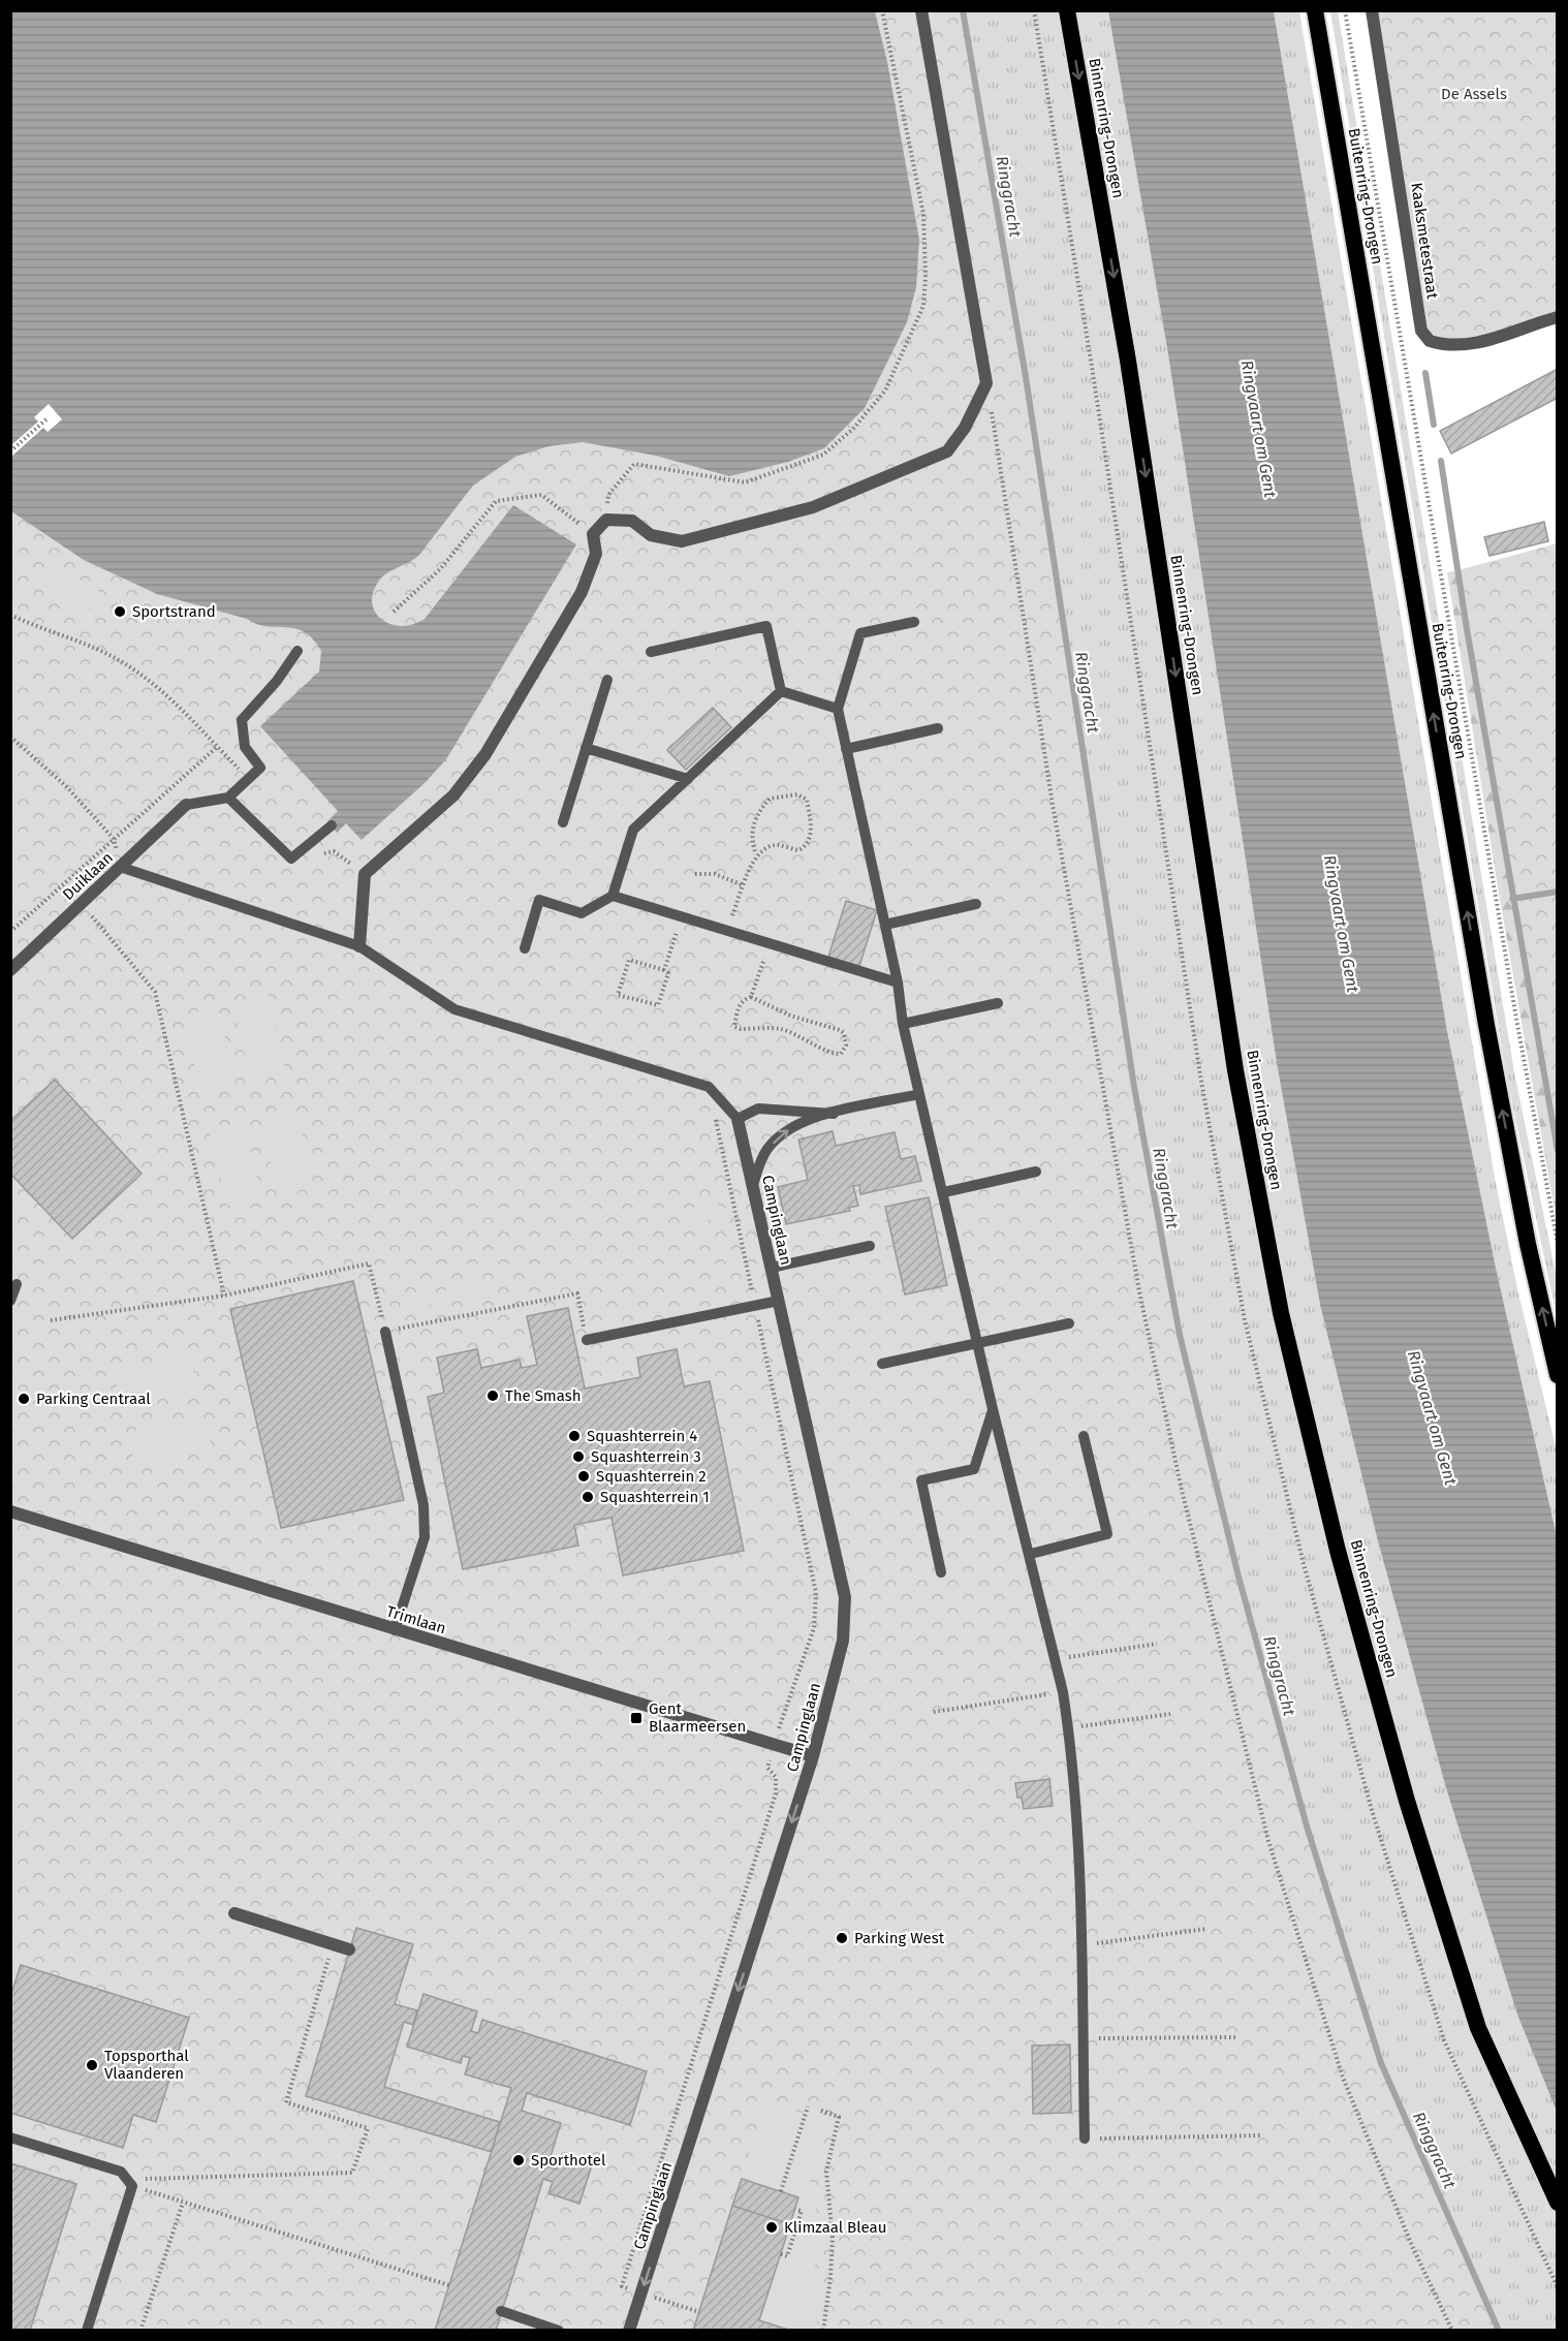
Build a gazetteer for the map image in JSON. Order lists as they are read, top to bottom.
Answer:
{
  "streets": {
    "highway": ["Binnenring-Drongen", "Buitenring-Drongen"],
    "street": [
      "Kaaksmetestraat",
      "Duiklaan",
      "Campinglaan",
      "Trimlaan"
    ]
  },
  "crossings": [
    ["Campinglaan", "Trimlaan"]
  ],
  "one_way": ["Binnenring-Drongen", "Buitenring-Drongen", "Campinglaan"],
  "water": ["Ringgracht", "Ringvaart om Gent"],
  "parks": ["De Assels"],
  "places": {
    "other": [
      "Sportstrand",
      "The Smash",
      "Parking Centraal",
      "Squashterrein 4",
      "Squashterrein 3",
      "Squashterrein 2",
      "Squashterrein 1",
      "Parking West",
      "Topsporthal Vlaanderen",
      "Sporthotel",
      "Klimzaal Bleau"
    ],
    "transit": ["Gent Blaarmeersen"]
  }
}
